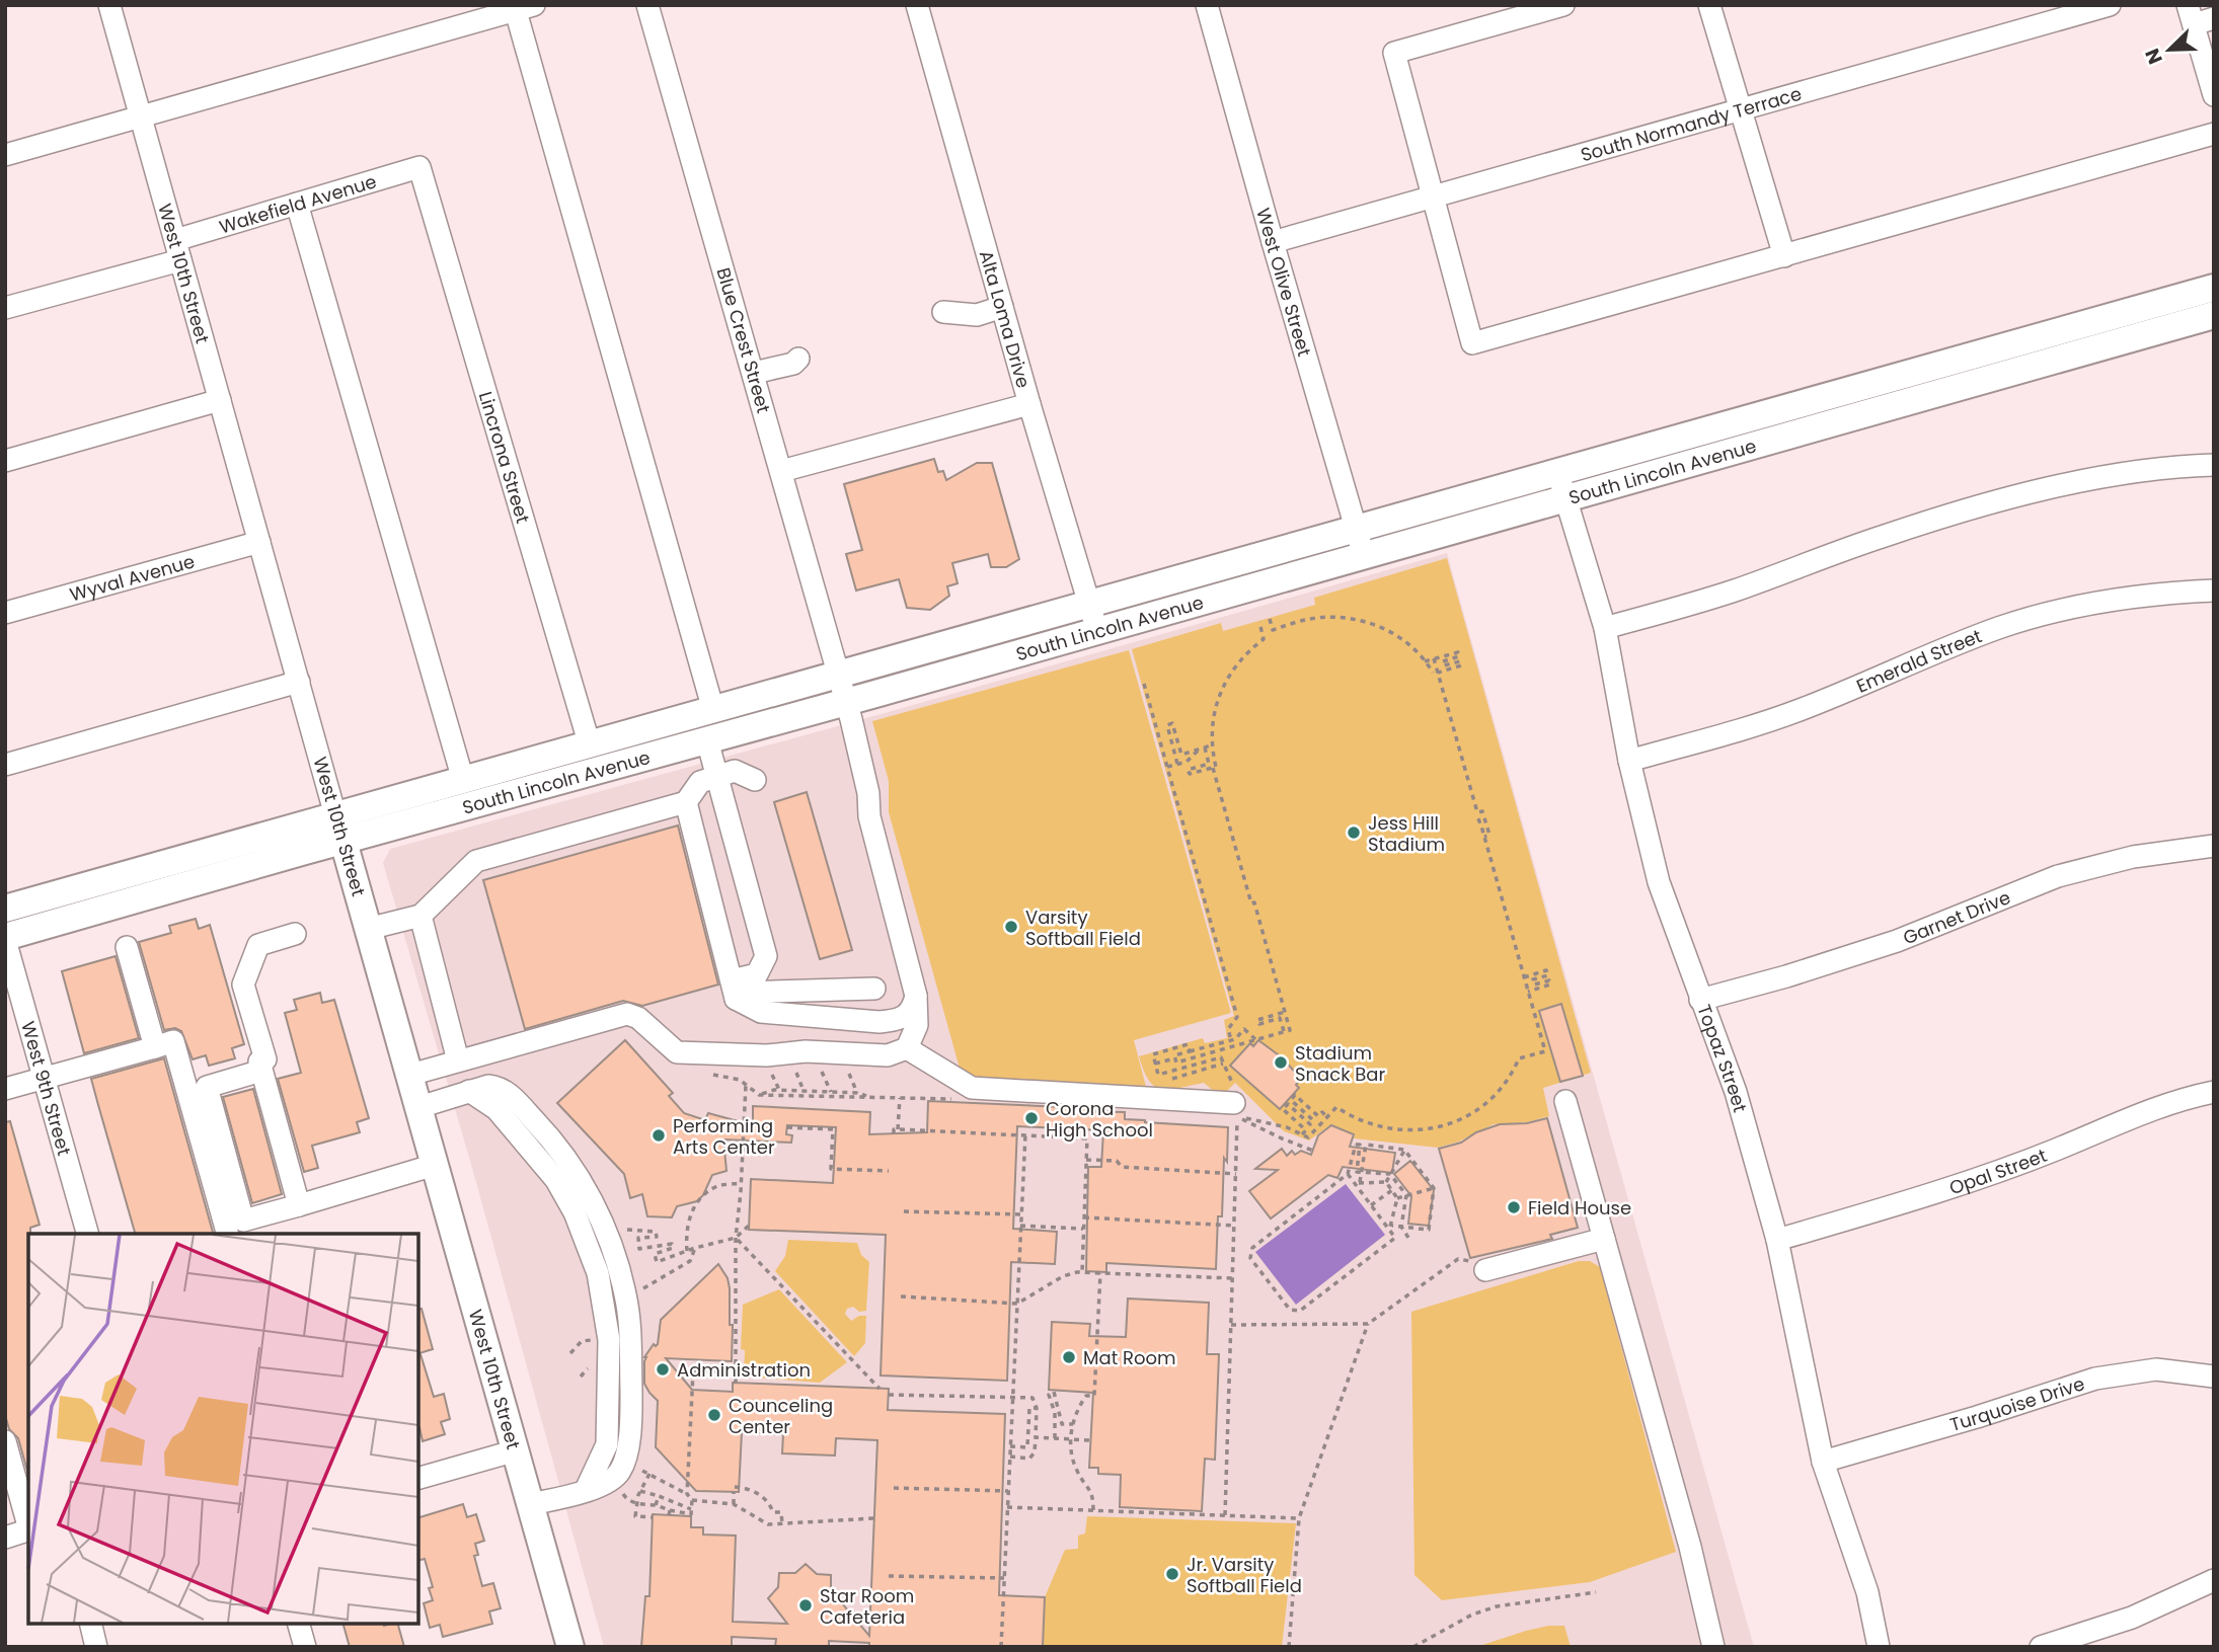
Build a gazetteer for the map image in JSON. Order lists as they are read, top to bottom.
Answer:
{
  "streets": {
    "main road": ["West 10th Street", "South Lincoln Avenue"],
    "street": [
      "South Normandy Terrace",
      "Wakefield Avenue",
      "West Olive Street",
      "Alta Loma Drive",
      "Blue Crest Street",
      "Lincrona Street",
      "Wyval Avenue",
      "Emerald Street",
      "Garnet Drive",
      "Topaz Street",
      "West 9th Street",
      "Opal Street",
      "Turquoise Drive"
    ]
  },
  "crossings": [
    ["South Normandy Terrace", "West Olive Street"],
    ["Wakefield Avenue", "West 10th Street"],
    ["Wakefield Avenue", "Lincrona Street"],
    ["West 10th Street", "South Lincoln Avenue"],
    ["West 10th Street", "Wyval Avenue"],
    ["West Olive Street", "South Lincoln Avenue"],
    ["Alta Loma Drive", "South Lincoln Avenue"],
    ["Blue Crest Street", "South Lincoln Avenue"],
    ["Lincrona Street", "South Lincoln Avenue"],
    ["South Lincoln Avenue", "Topaz Street"],
    ["South Lincoln Avenue", "West 9th Street"],
    ["Emerald Street", "Topaz Street"],
    ["Garnet Drive", "Topaz Street"],
    ["Topaz Street", "Opal Street"],
    ["Topaz Street", "Turquoise Drive"]
  ],
  "places": [
    "Jess Hill Stadium",
    "Varsity Softball Field",
    "Stadium Snack Bar",
    "Corona High School",
    "Performing Arts Center",
    "Field House",
    "Mat Room",
    "Administration",
    "Counceling Center",
    "Jr. Varsity Softball Field",
    "Star Room Cafeteria"
  ],
  "north": "bottom left"
}
